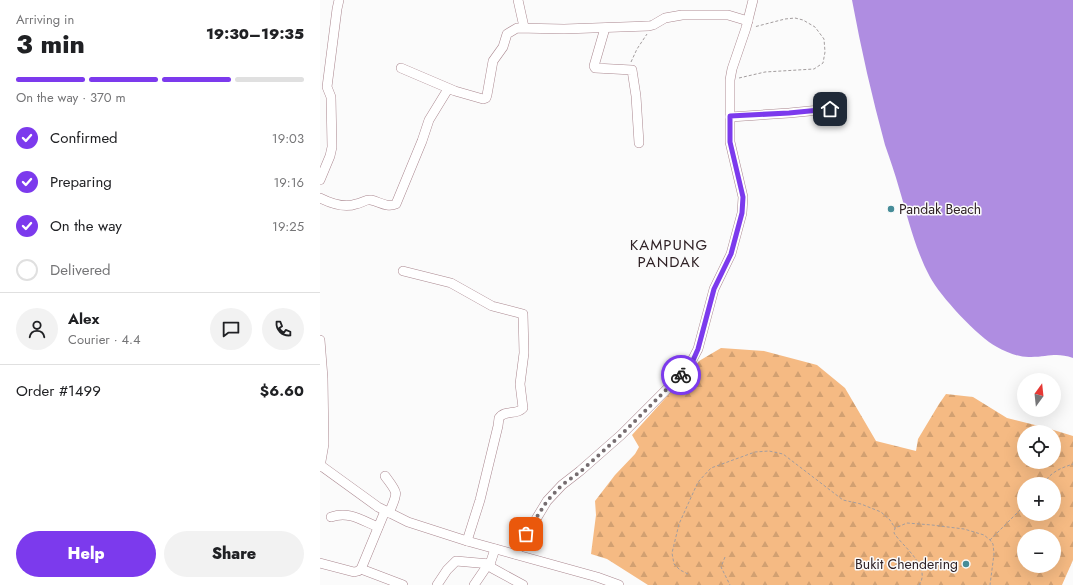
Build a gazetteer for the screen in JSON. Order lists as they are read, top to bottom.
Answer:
{
  "districts": ["KAMPUNG PANDAK"],
  "places": ["Pandak Beach", "Bukit Chendering"],
  "north": "top",
  "page": {
    "heading": ["3 min", "Arriving in", "19:30–19:35"],
    "panel": [
      "Alex",
      "Courier · 4.4",
      "Order #1499",
      "$6.60"
    ],
    "bar": "On the way · 370 m",
    "list": [
      ["Confirmed", "19:03"],
      ["Preparing", "19:16"],
      ["On the way", "19:25"],
      "Delivered"
    ],
    "map_buttons": ["+", "−"],
    "buttons": ["Help", "Share"]
  }
}
